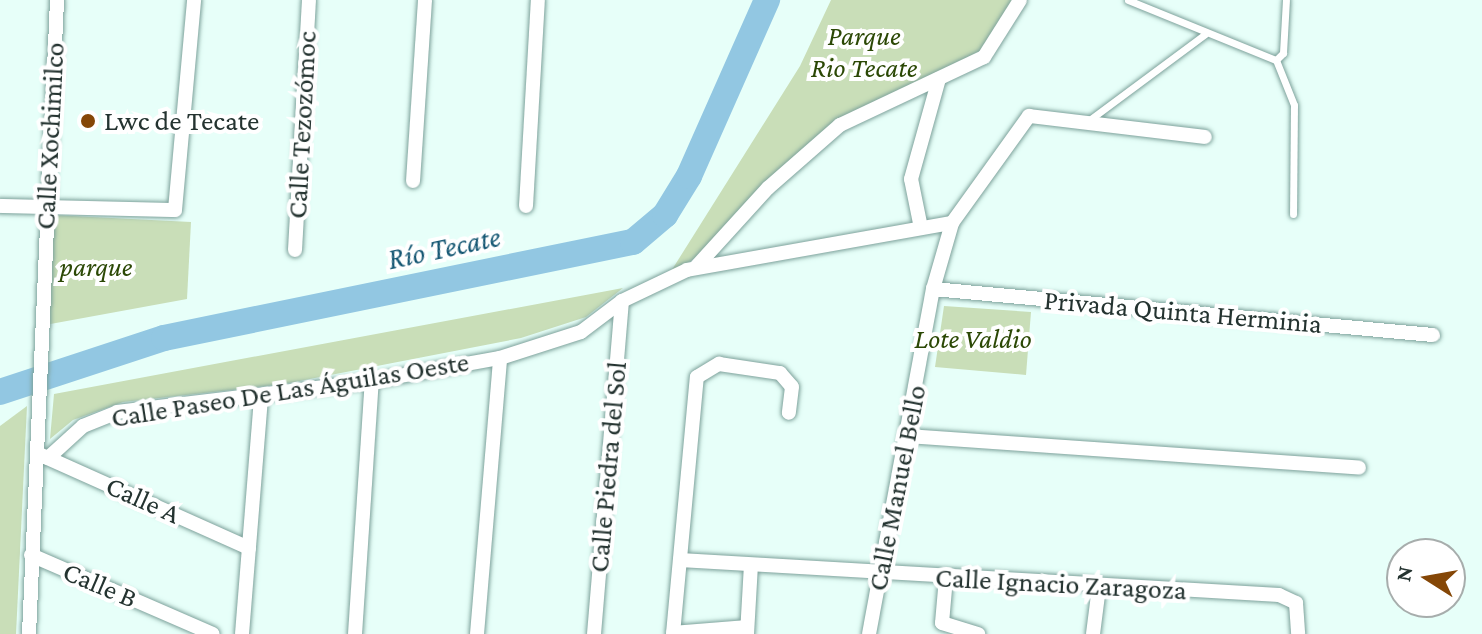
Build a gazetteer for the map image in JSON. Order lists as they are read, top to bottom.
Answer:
{
  "streets": {
    "street": [
      "Calle Tezozómoc",
      "Calle Xochimilco",
      "Privada Quinta Herminia",
      "Calle Paseo De Las Águilas Oeste",
      "Calle Piedra del Sol",
      "Calle Manuel Bello",
      "Calle A",
      "Calle Ignacio Zaragoza",
      "Calle B"
    ]
  },
  "crossings": [
    ["Calle Xochimilco", "Calle Paseo De Las Águilas Oeste"],
    ["Calle Xochimilco", "Calle A"],
    ["Calle Xochimilco", "Calle B"],
    ["Privada Quinta Herminia", "Calle Manuel Bello"],
    ["Calle Paseo De Las Águilas Oeste", "Calle Piedra del Sol"],
    ["Calle Paseo De Las Águilas Oeste", "Calle Manuel Bello"],
    ["Calle Paseo De Las Águilas Oeste", "Calle A"],
    ["Calle Manuel Bello", "Calle Ignacio Zaragoza"]
  ],
  "water": ["Río Tecate"],
  "parks": ["Parque Rio Tecate", "parque", "Lote Valdio"],
  "places": ["Lwc de Tecate"],
  "north": "left"
}
